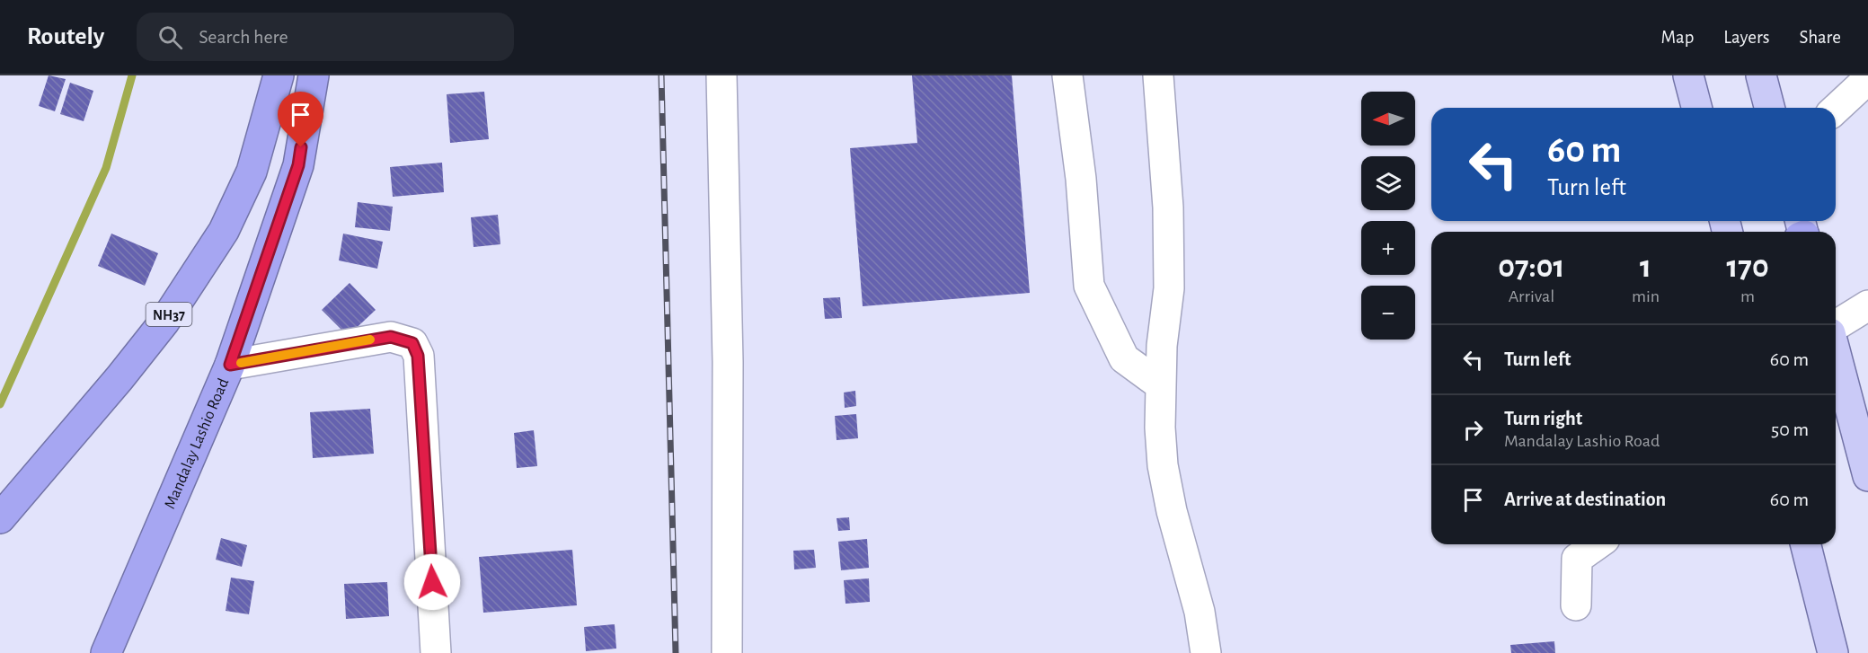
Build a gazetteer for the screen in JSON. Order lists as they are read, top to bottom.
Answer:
{
  "streets": {
    "highway": ["NH37", "Mandalay Lashio Road"]
  },
  "north": "left",
  "page": {
    "header": "Routely",
    "search": "Search here",
    "nav": ["Map", "Layers", "Share"],
    "map_buttons": ["+", "−"],
    "turn": ["60 m", "Turn left"],
    "eta": [
      "07:01",
      "Arrival",
      "1",
      "min",
      "170",
      "m"
    ],
    "list": [
      {
        "name": "Turn left",
        "value": "60 m"
      },
      {
        "name": "Turn right",
        "note": "Mandalay Lashio Road",
        "value": "50 m"
      },
      {
        "name": "Arrive at destination",
        "value": "60 m"
      }
    ]
  }
}
